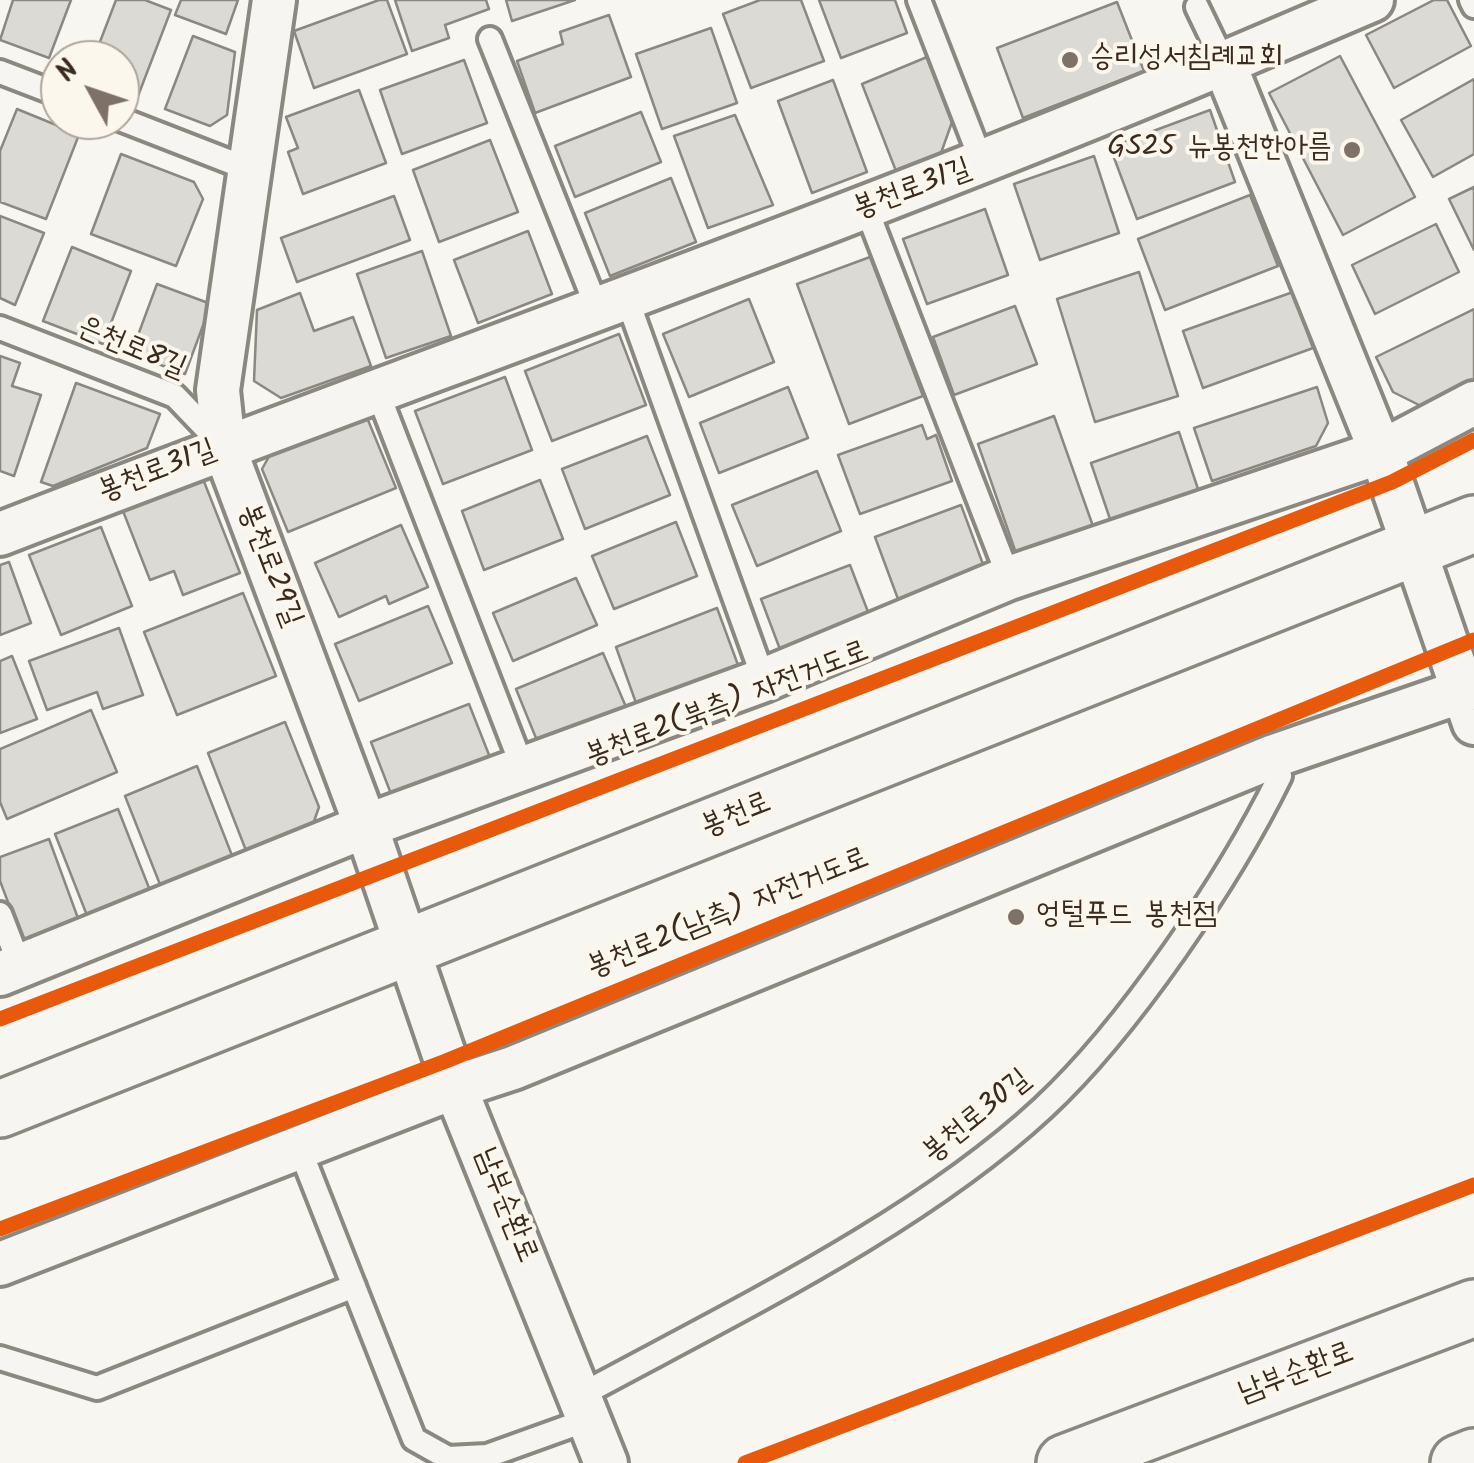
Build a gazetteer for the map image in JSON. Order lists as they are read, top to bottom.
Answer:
{
  "streets": {
    "main road": ["봉천로", "남부순환로"],
    "street": ["봉천로31길", "봉천로29길"],
    "lane": ["은천로8길", "봉천로30길"],
    "cycle path": ["봉천로2(북측) 자전거도로", "봉천로2(남측) 자전거도로"]
  },
  "crossings": [
    ["봉천로31길", "은천로8길"],
    ["봉천로31길", "봉천로29길"],
    ["은천로8길", "봉천로29길"],
    ["봉천로29길", "봉천로"],
    ["봉천로29길", "남부순환로"],
    ["봉천로", "남부순환로"],
    ["봉천로30길", "남부순환로"]
  ],
  "places": ["승리성서침례교회", "GS25 뉴봉천한아름", "엉털푸드 봉천점"],
  "north": "top left"
}
